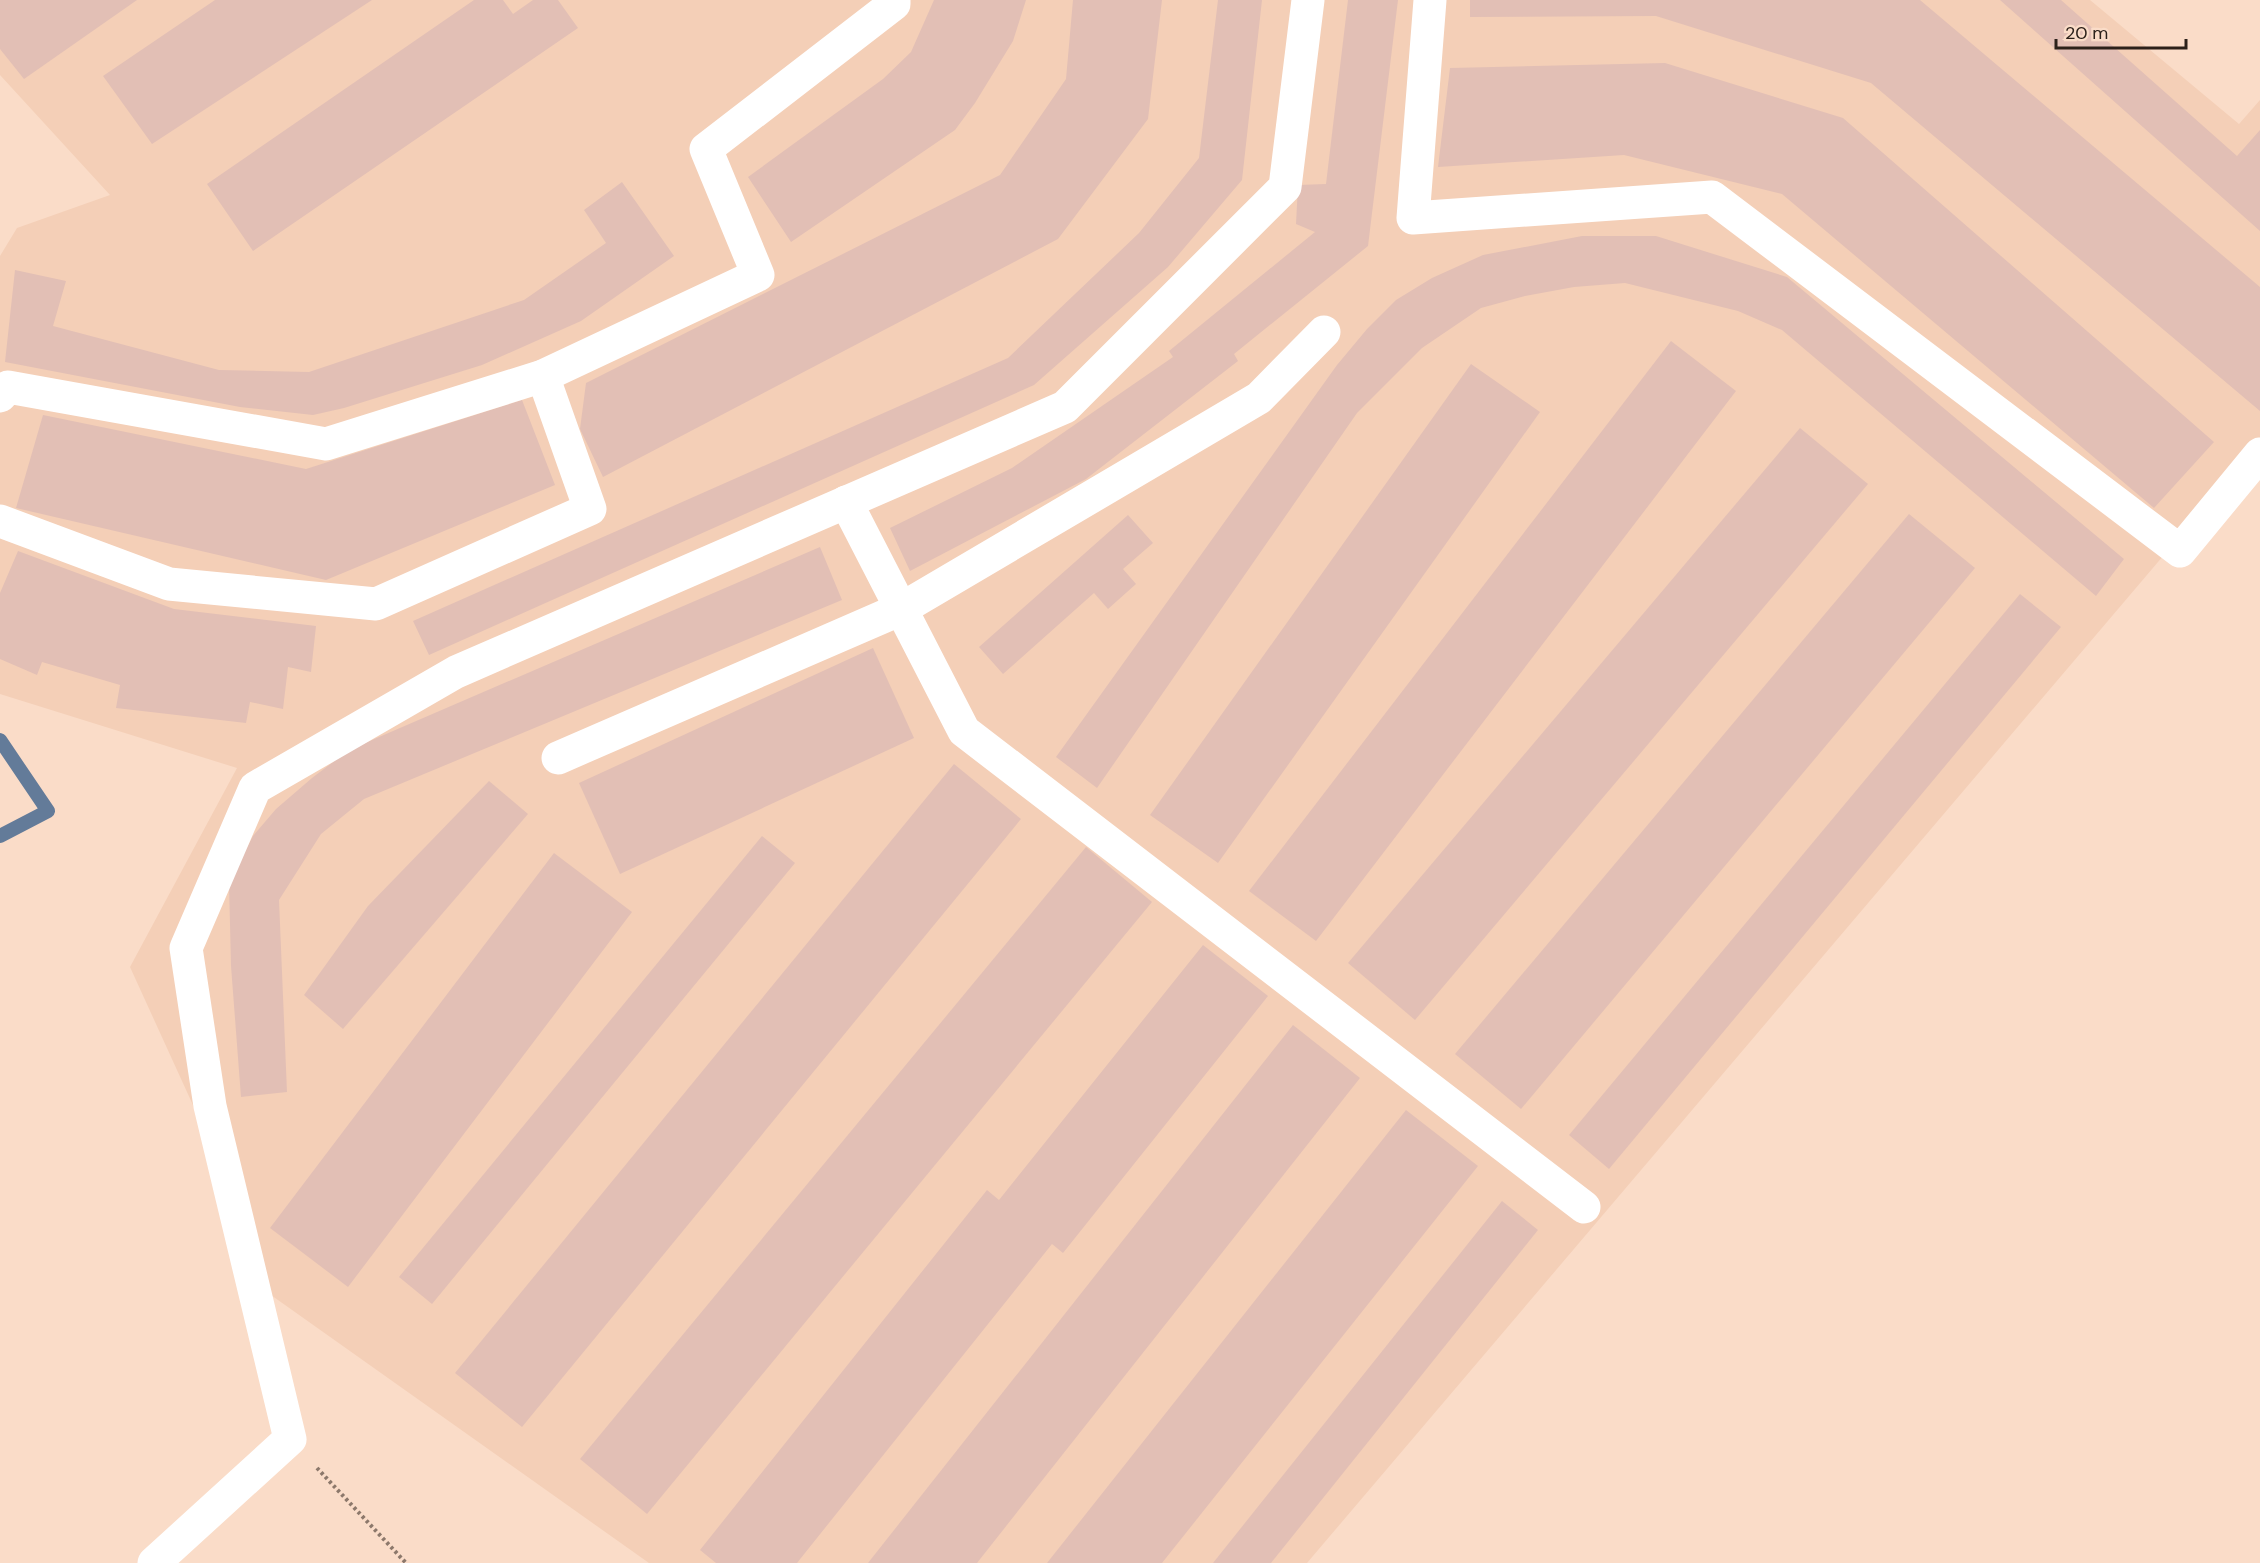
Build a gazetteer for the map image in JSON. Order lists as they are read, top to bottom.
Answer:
{
  "scale_bar": "20 m"
}
